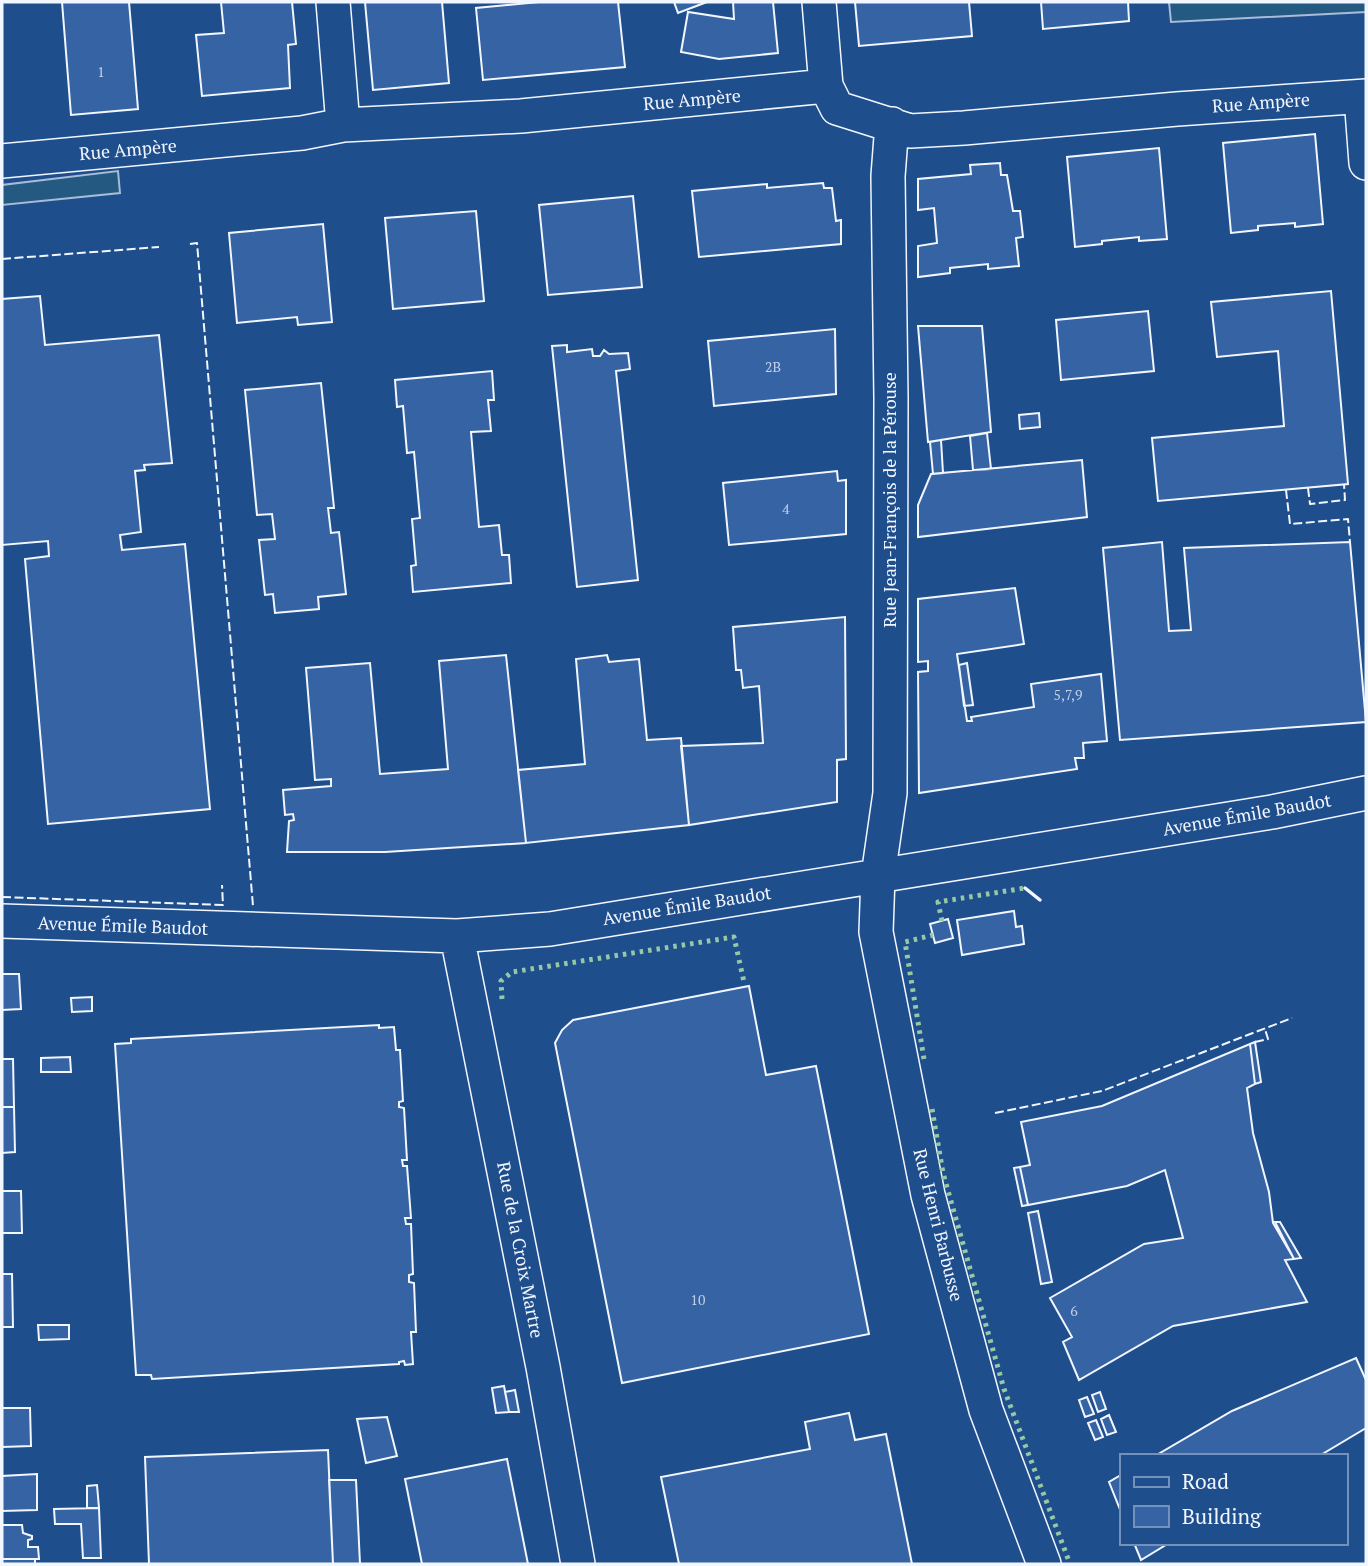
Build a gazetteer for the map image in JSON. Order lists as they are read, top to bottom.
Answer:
{
  "streets": {
    "street": [
      "Rue Ampère",
      "Rue Jean-François de la Pérouse",
      "Avenue Émile Baudot",
      "Rue Henri Barbusse",
      "Rue de la Croix Martre"
    ]
  },
  "crossings": [
    ["Rue Ampère", "Rue Jean-François de la Pérouse"],
    ["Rue Jean-François de la Pérouse", "Avenue Émile Baudot"],
    ["Rue Jean-François de la Pérouse", "Rue Henri Barbusse"],
    ["Avenue Émile Baudot", "Rue Henri Barbusse"],
    ["Avenue Émile Baudot", "Rue de la Croix Martre"]
  ],
  "house_numbers": [
    "1",
    "2B",
    "4",
    "5,7,9",
    "10",
    "6"
  ],
  "legend": ["Road", "Building"]
}
